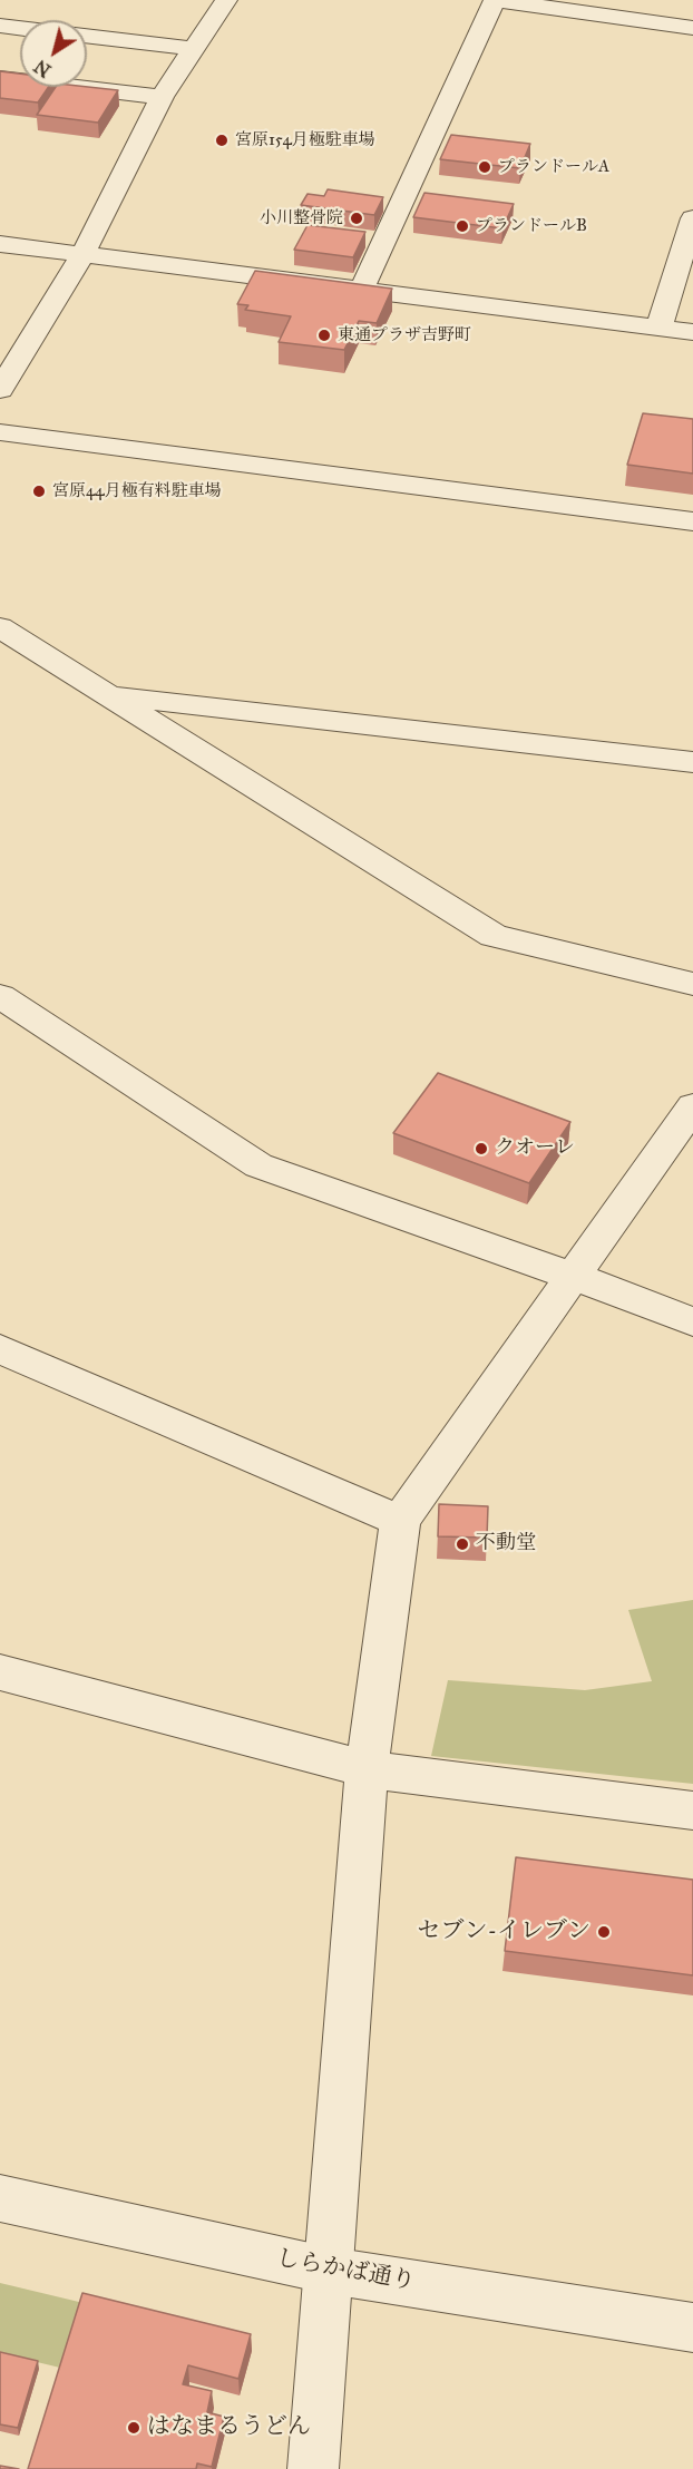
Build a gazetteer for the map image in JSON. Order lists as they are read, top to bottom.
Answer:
{
  "streets": {
    "street": ["しらかば通り"]
  },
  "places": [
    "宮原154月極駐車場",
    "プランドールA",
    "小川整骨院",
    "プランドールB",
    "東通プラザ吉野町",
    "宮原44月極有料駐車場",
    "クオーレ",
    "不動堂",
    "セブン-イレブン",
    "はなまるうどん"
  ],
  "north": "bottom left"
}
